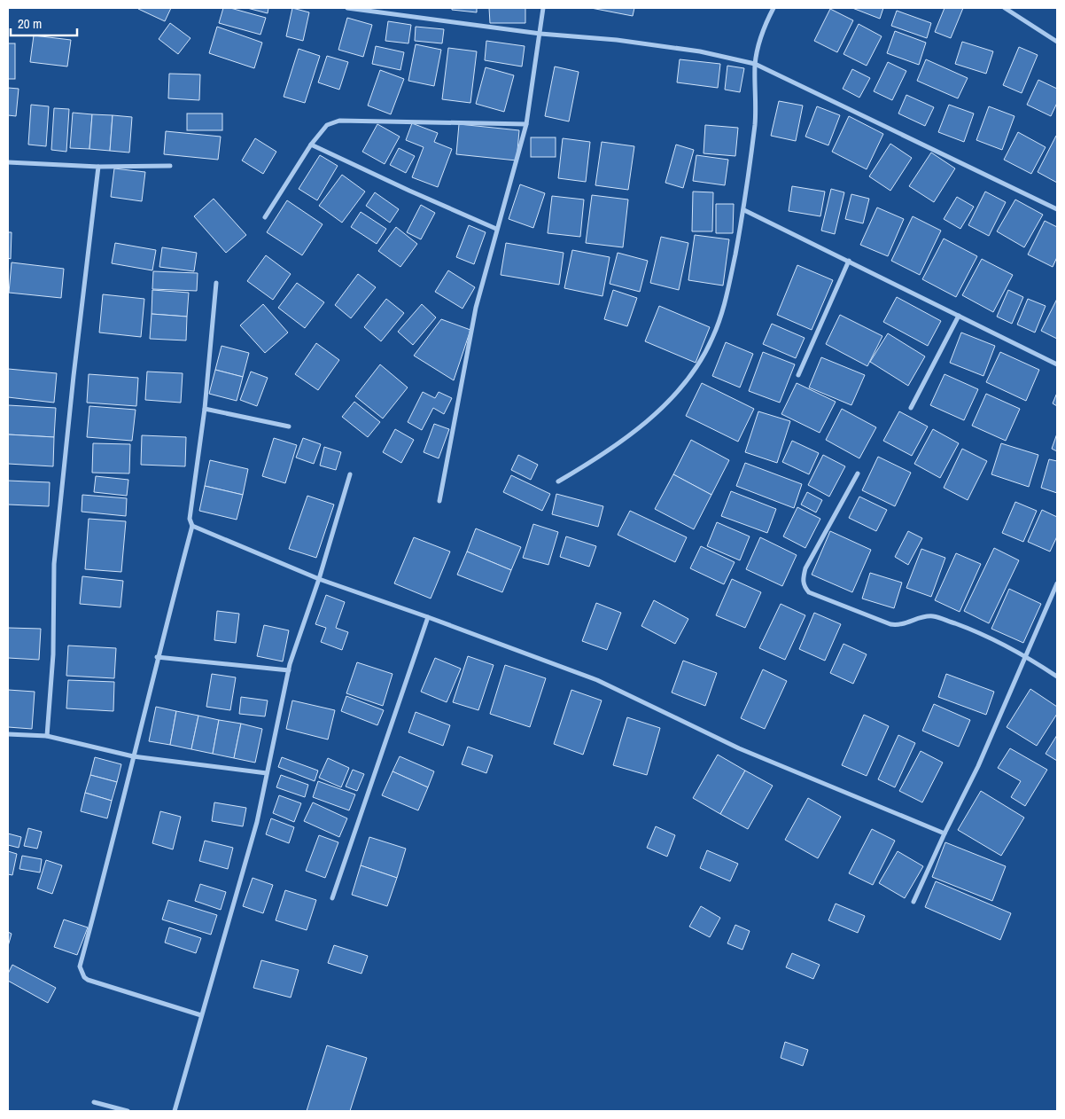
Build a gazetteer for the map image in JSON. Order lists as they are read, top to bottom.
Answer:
{
  "scale_bar": "20 m"
}
